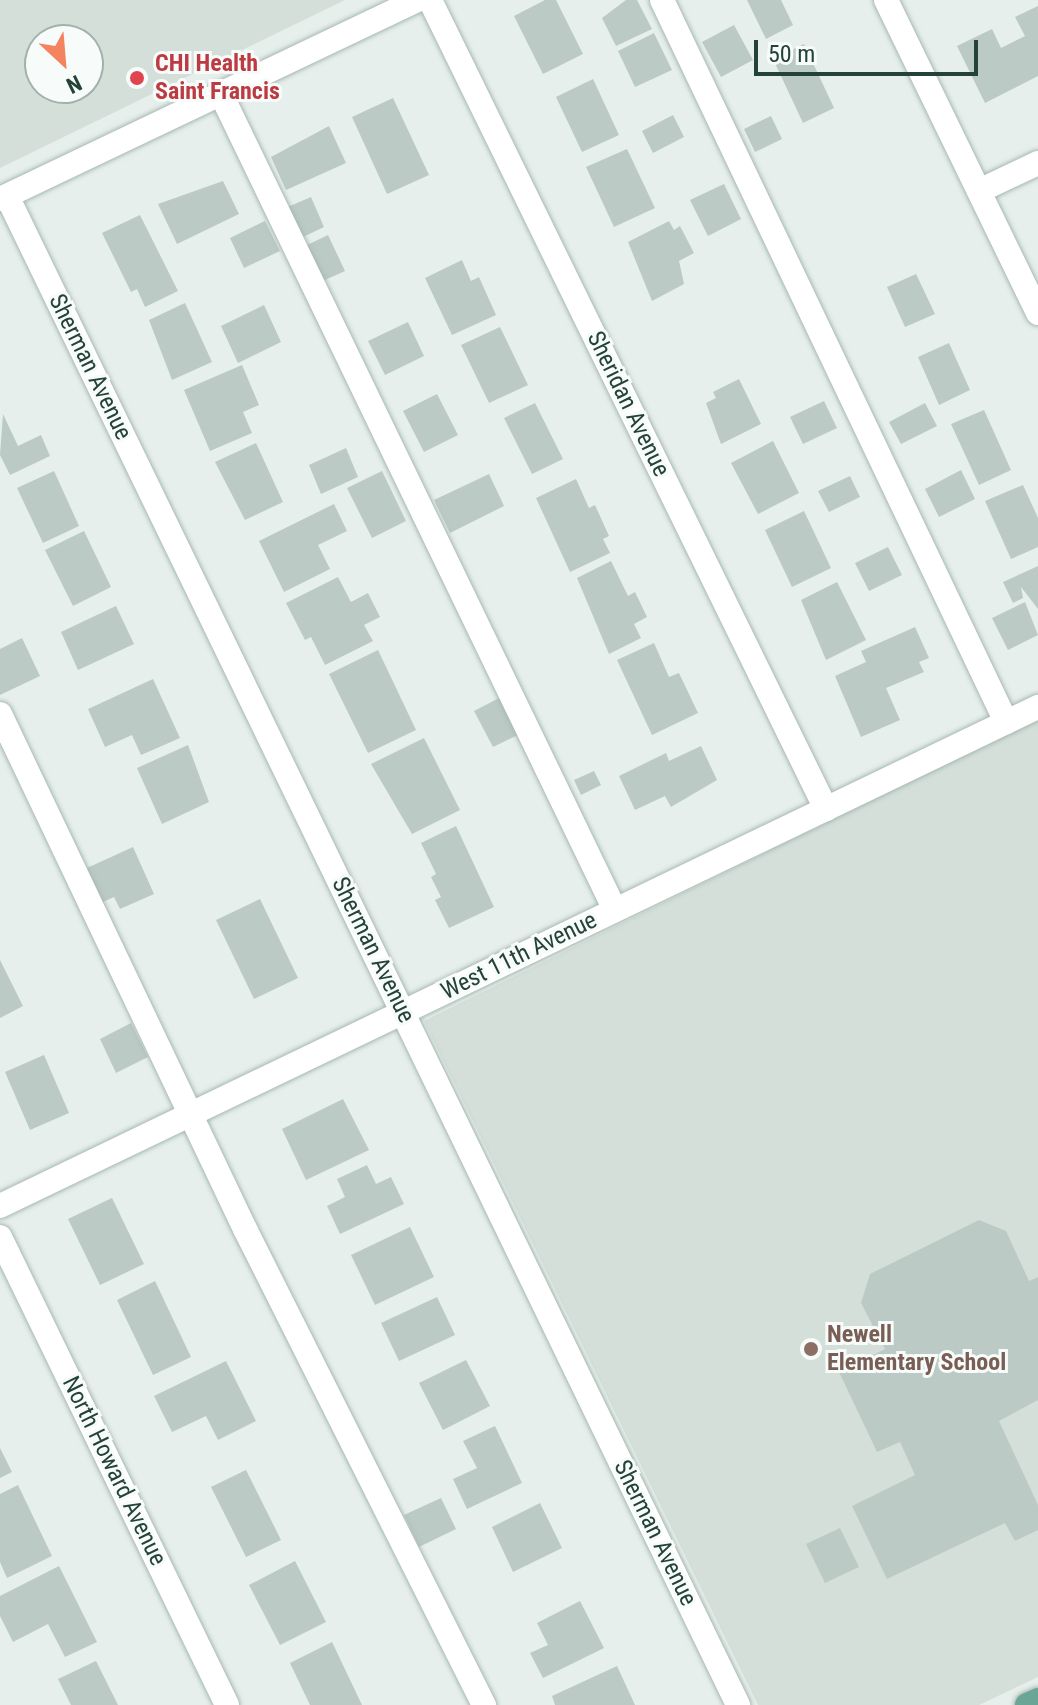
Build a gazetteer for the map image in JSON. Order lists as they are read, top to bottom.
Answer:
{
  "streets": {
    "street": [
      "Sherman Avenue",
      "Sheridan Avenue",
      "West 11th Avenue",
      "North Howard Avenue"
    ]
  },
  "crossings": [
    ["Sherman Avenue", "West 11th Avenue"],
    ["Sheridan Avenue", "West 11th Avenue"]
  ],
  "places": ["CHI Health Saint Francis", "Newell Elementary School"],
  "scale_bar": "50 m",
  "north": "bottom right"
}
